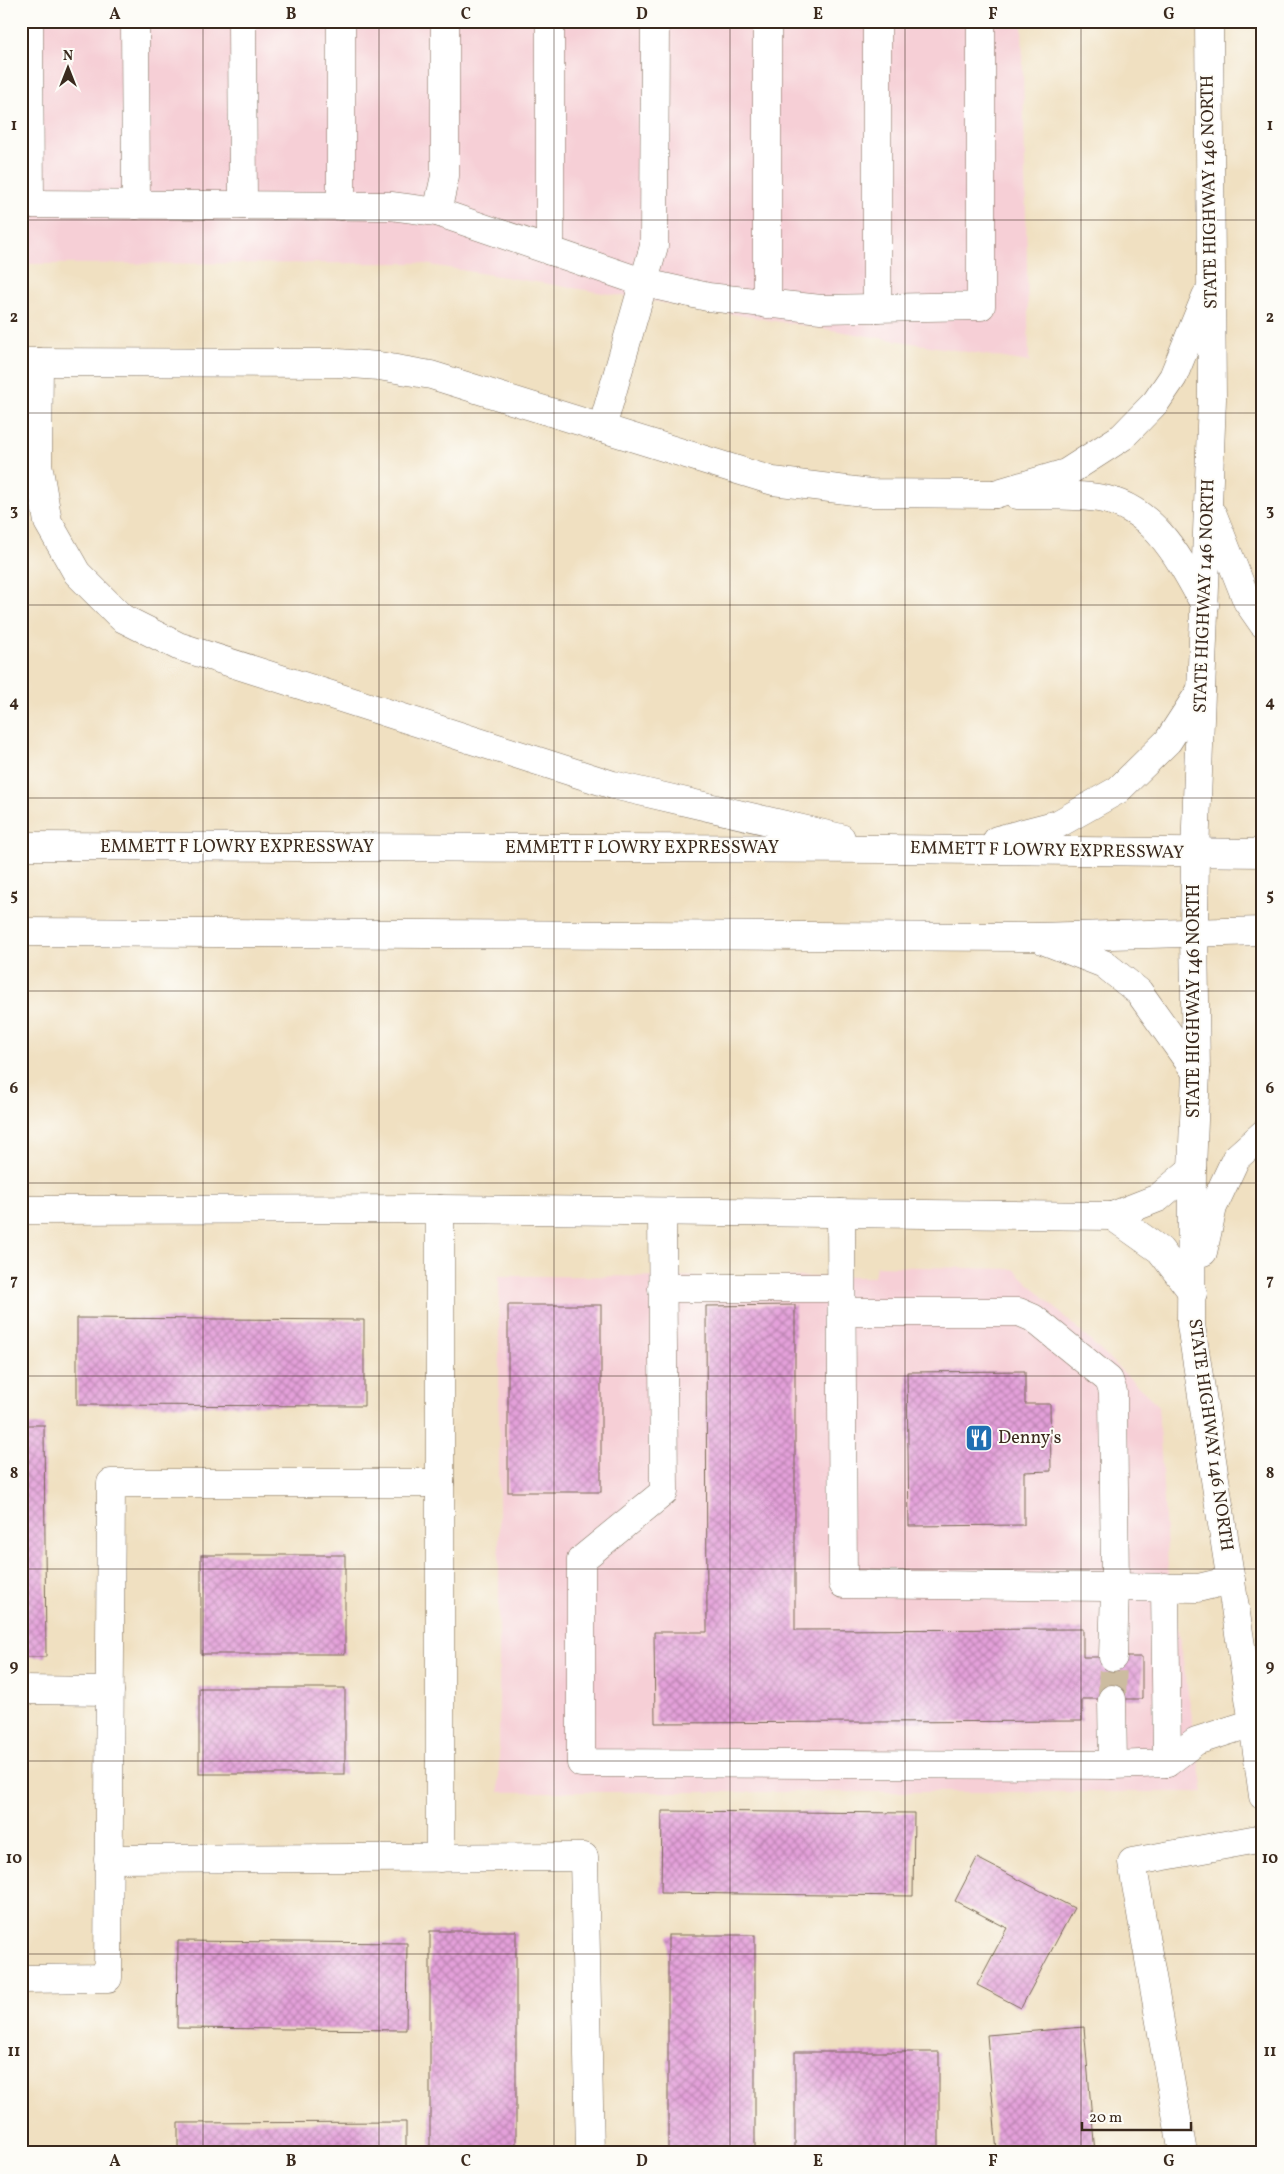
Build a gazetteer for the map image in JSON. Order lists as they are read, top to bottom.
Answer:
{
  "streets": {
    "main road": ["STATE HIGHWAY 146 NORTH", "EMMETT F LOWRY EXPRESSWAY"]
  },
  "crossings": [
    ["STATE HIGHWAY 146 NORTH", "EMMETT F LOWRY EXPRESSWAY"]
  ],
  "places": {
    "restaurant": ["Denny's"]
  },
  "scale_bar": "20 m",
  "north": "top",
  "grid": {
    "columns": [
      "A",
      "B",
      "C",
      "D",
      "E",
      "F",
      "G"
    ],
    "rows": [
      "1",
      "2",
      "3",
      "4",
      "5",
      "6",
      "7",
      "8",
      "9",
      "10",
      "11"
    ]
  }
}
